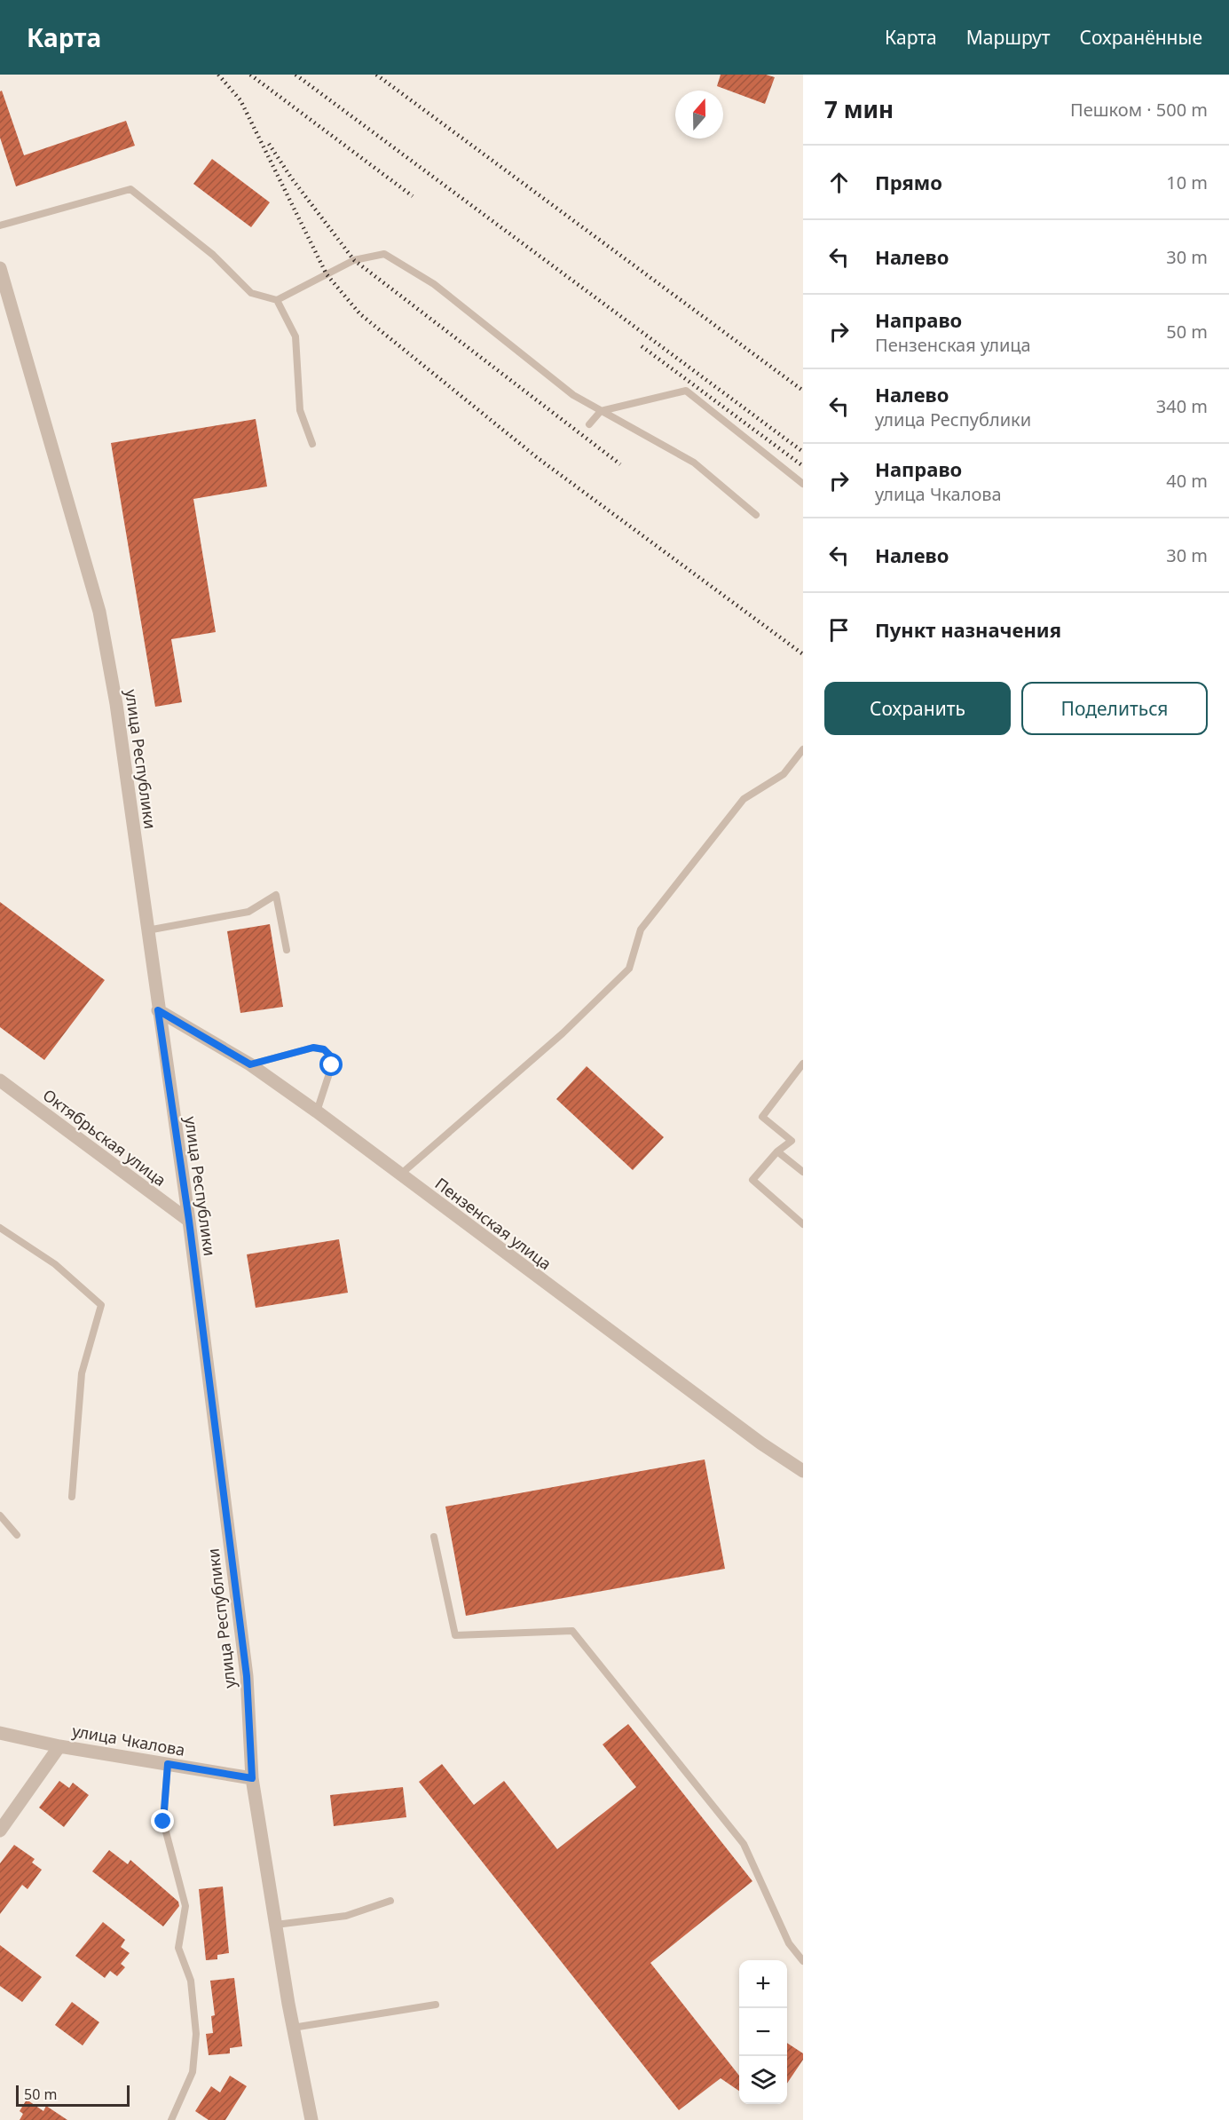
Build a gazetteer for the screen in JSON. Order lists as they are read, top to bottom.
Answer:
{
  "streets": {
    "street": [
      "улица Республики",
      "Октябрьская улица",
      "Пензенская улица",
      "улица Чкалова"
    ]
  },
  "crossings": [
    ["улица Республики", "Октябрьская улица"],
    ["улица Республики", "Пензенская улица"],
    ["улица Республики", "улица Чкалова"]
  ],
  "scale_bar": "50 m",
  "north": "top",
  "page": {
    "header": "Карта",
    "nav": ["Карта", "Маршрут", "Сохранённые"],
    "heading": ["7 мин", "Пешком · 500 m"],
    "list": [
      ["Прямо", "10 m"],
      ["Налево", "30 m"],
      ["Направо", "Пензенская улица", "50 m"],
      ["Налево", "улица Республики", "340 m"],
      ["Направо", "улица Чкалова", "40 m"],
      ["Налево", "30 m"],
      "Пункт назначения"
    ],
    "buttons": ["Сохранить", "Поделиться"],
    "map_buttons": ["+", "−"],
    "scale": "50 m"
  }
}
